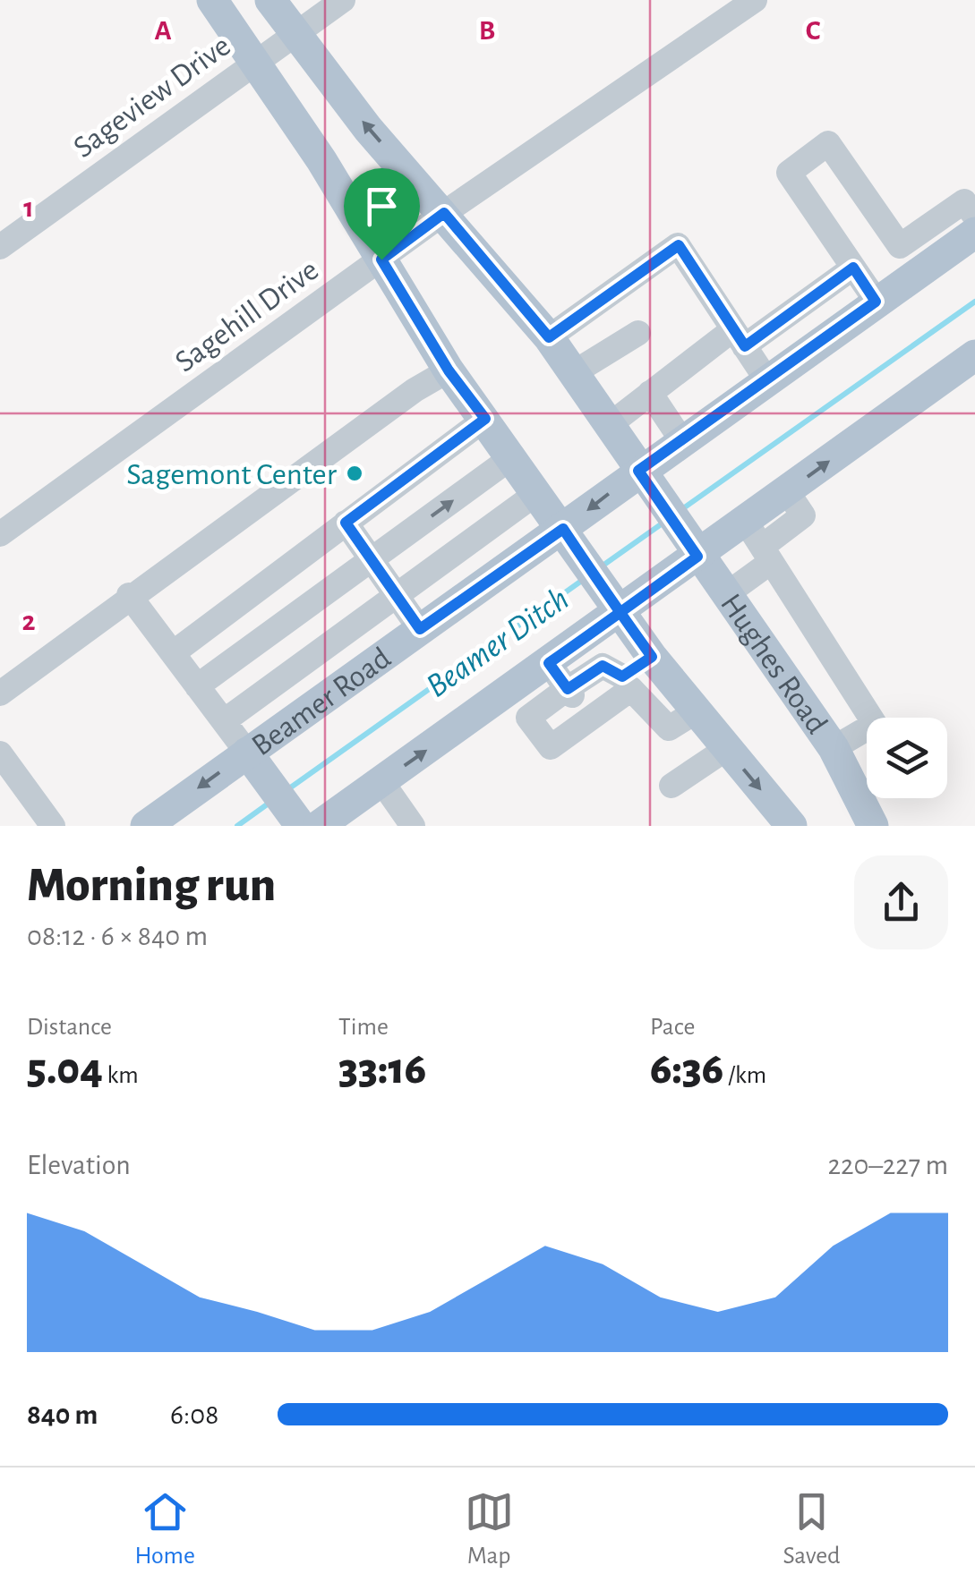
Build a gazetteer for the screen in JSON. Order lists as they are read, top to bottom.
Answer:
{
  "streets": {
    "main road": ["Hughes Road", "Beamer Road"],
    "street": ["Sageview Drive", "Sagehill Drive"]
  },
  "crossings": [
    ["Sageview Drive", "Hughes Road"],
    ["Sagehill Drive", "Hughes Road"],
    ["Hughes Road", "Beamer Road"]
  ],
  "water": ["Beamer Ditch"],
  "places": ["Sagemont Center"],
  "page": {
    "heading": ["Morning run", "08:12 · 6 × 840 m"],
    "stats": [
      ["Distance", "5.04 km"],
      ["Time", "33:16"],
      ["Pace", "6:36 /km"]
    ],
    "chart": ["Elevation", "220–227 m"],
    "list": [
      {
        "name": "840 m",
        "note": "6:08"
      }
    ],
    "tabs": ["Home", "Map", "Saved"]
  },
  "grid": {
    "columns": ["A", "B", "C"],
    "rows": ["1", "2"]
  }
}
